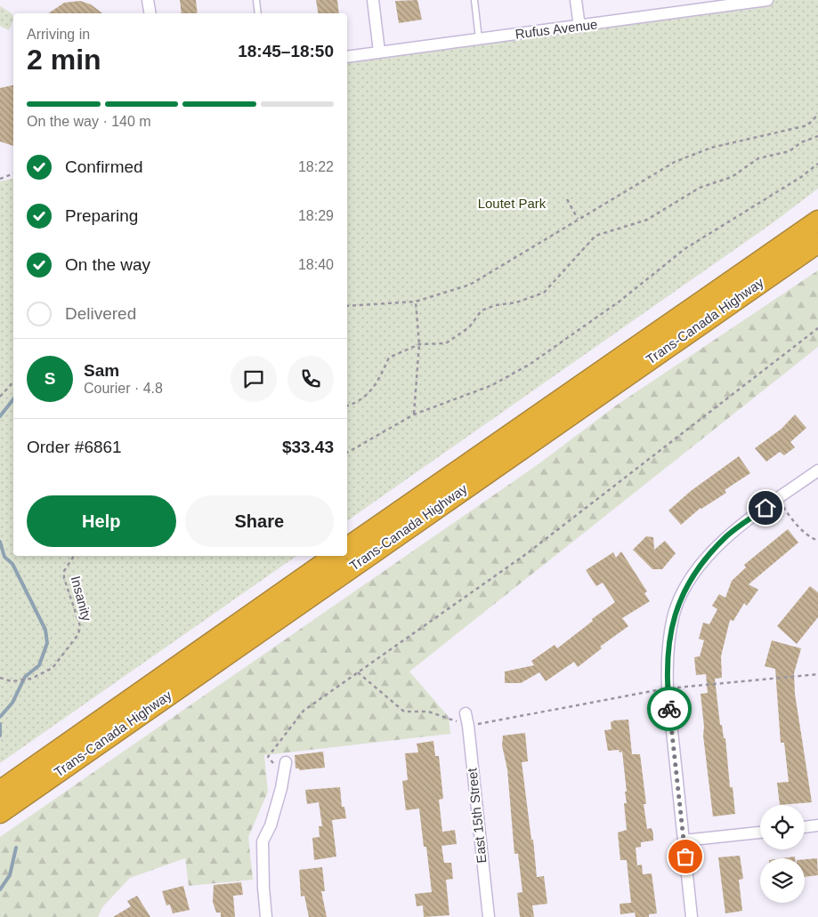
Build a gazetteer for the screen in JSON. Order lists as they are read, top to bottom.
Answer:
{
  "streets": {
    "highway": ["Trans-Canada Highway"],
    "street": ["Rufus Avenue", "East 15th Street"],
    "path": ["Insanity"]
  },
  "parks": ["Loutet Park"],
  "page": {
    "heading": ["2 min", "Arriving in", "18:45–18:50"],
    "panel": [
      "Sam",
      "Courier · 4.8",
      "Order #6861",
      "$33.43"
    ],
    "bar": "On the way · 140 m",
    "list": [
      ["Confirmed", "18:22"],
      ["Preparing", "18:29"],
      ["On the way", "18:40"],
      "Delivered"
    ],
    "round": "S",
    "buttons": ["Help", "Share"]
  }
}
